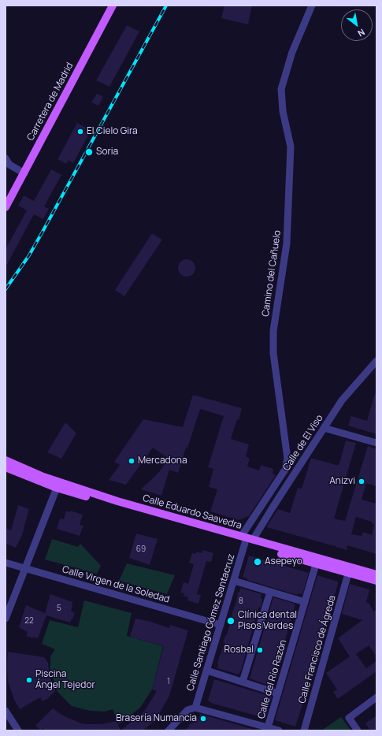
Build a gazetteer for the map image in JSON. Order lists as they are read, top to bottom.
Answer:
{
  "streets": {
    "main road": ["Carretera de Madrid", "Calle Eduardo Saavedra"],
    "street": [
      "Camino del Cañuelo",
      "Calle de El Viso",
      "Calle Virgen de la Soledad",
      "Calle Santiago Gómez Santacruz",
      "Calle Francisco de Ágreda",
      "Calle del Río Razón"
    ]
  },
  "crossings": [
    ["Camino del Cañuelo", "Calle de El Viso"],
    ["Camino del Cañuelo", "Calle Eduardo Saavedra"],
    ["Camino del Cañuelo", "Calle Santiago Gómez Santacruz"],
    ["Calle de El Viso", "Calle Eduardo Saavedra"],
    ["Calle de El Viso", "Calle Santiago Gómez Santacruz"],
    ["Calle Eduardo Saavedra", "Calle Santiago Gómez Santacruz"],
    ["Calle Eduardo Saavedra", "Calle Francisco de Ágreda"],
    ["Calle Eduardo Saavedra", "Calle del Río Razón"],
    ["Calle Virgen de la Soledad", "Calle Santiago Gómez Santacruz"]
  ],
  "places": [
    "El Cielo Gira",
    "Soria",
    "Mercadona",
    "Anizvi",
    "Asepeyo",
    "Clínica dental Pisos Verdes",
    "Rosbal",
    "Piscina Ángel Tejedor",
    "Brasería Numancia"
  ],
  "house_numbers": [
    "69",
    "8",
    "5",
    "22",
    "1"
  ],
  "north": "bottom right"
}
